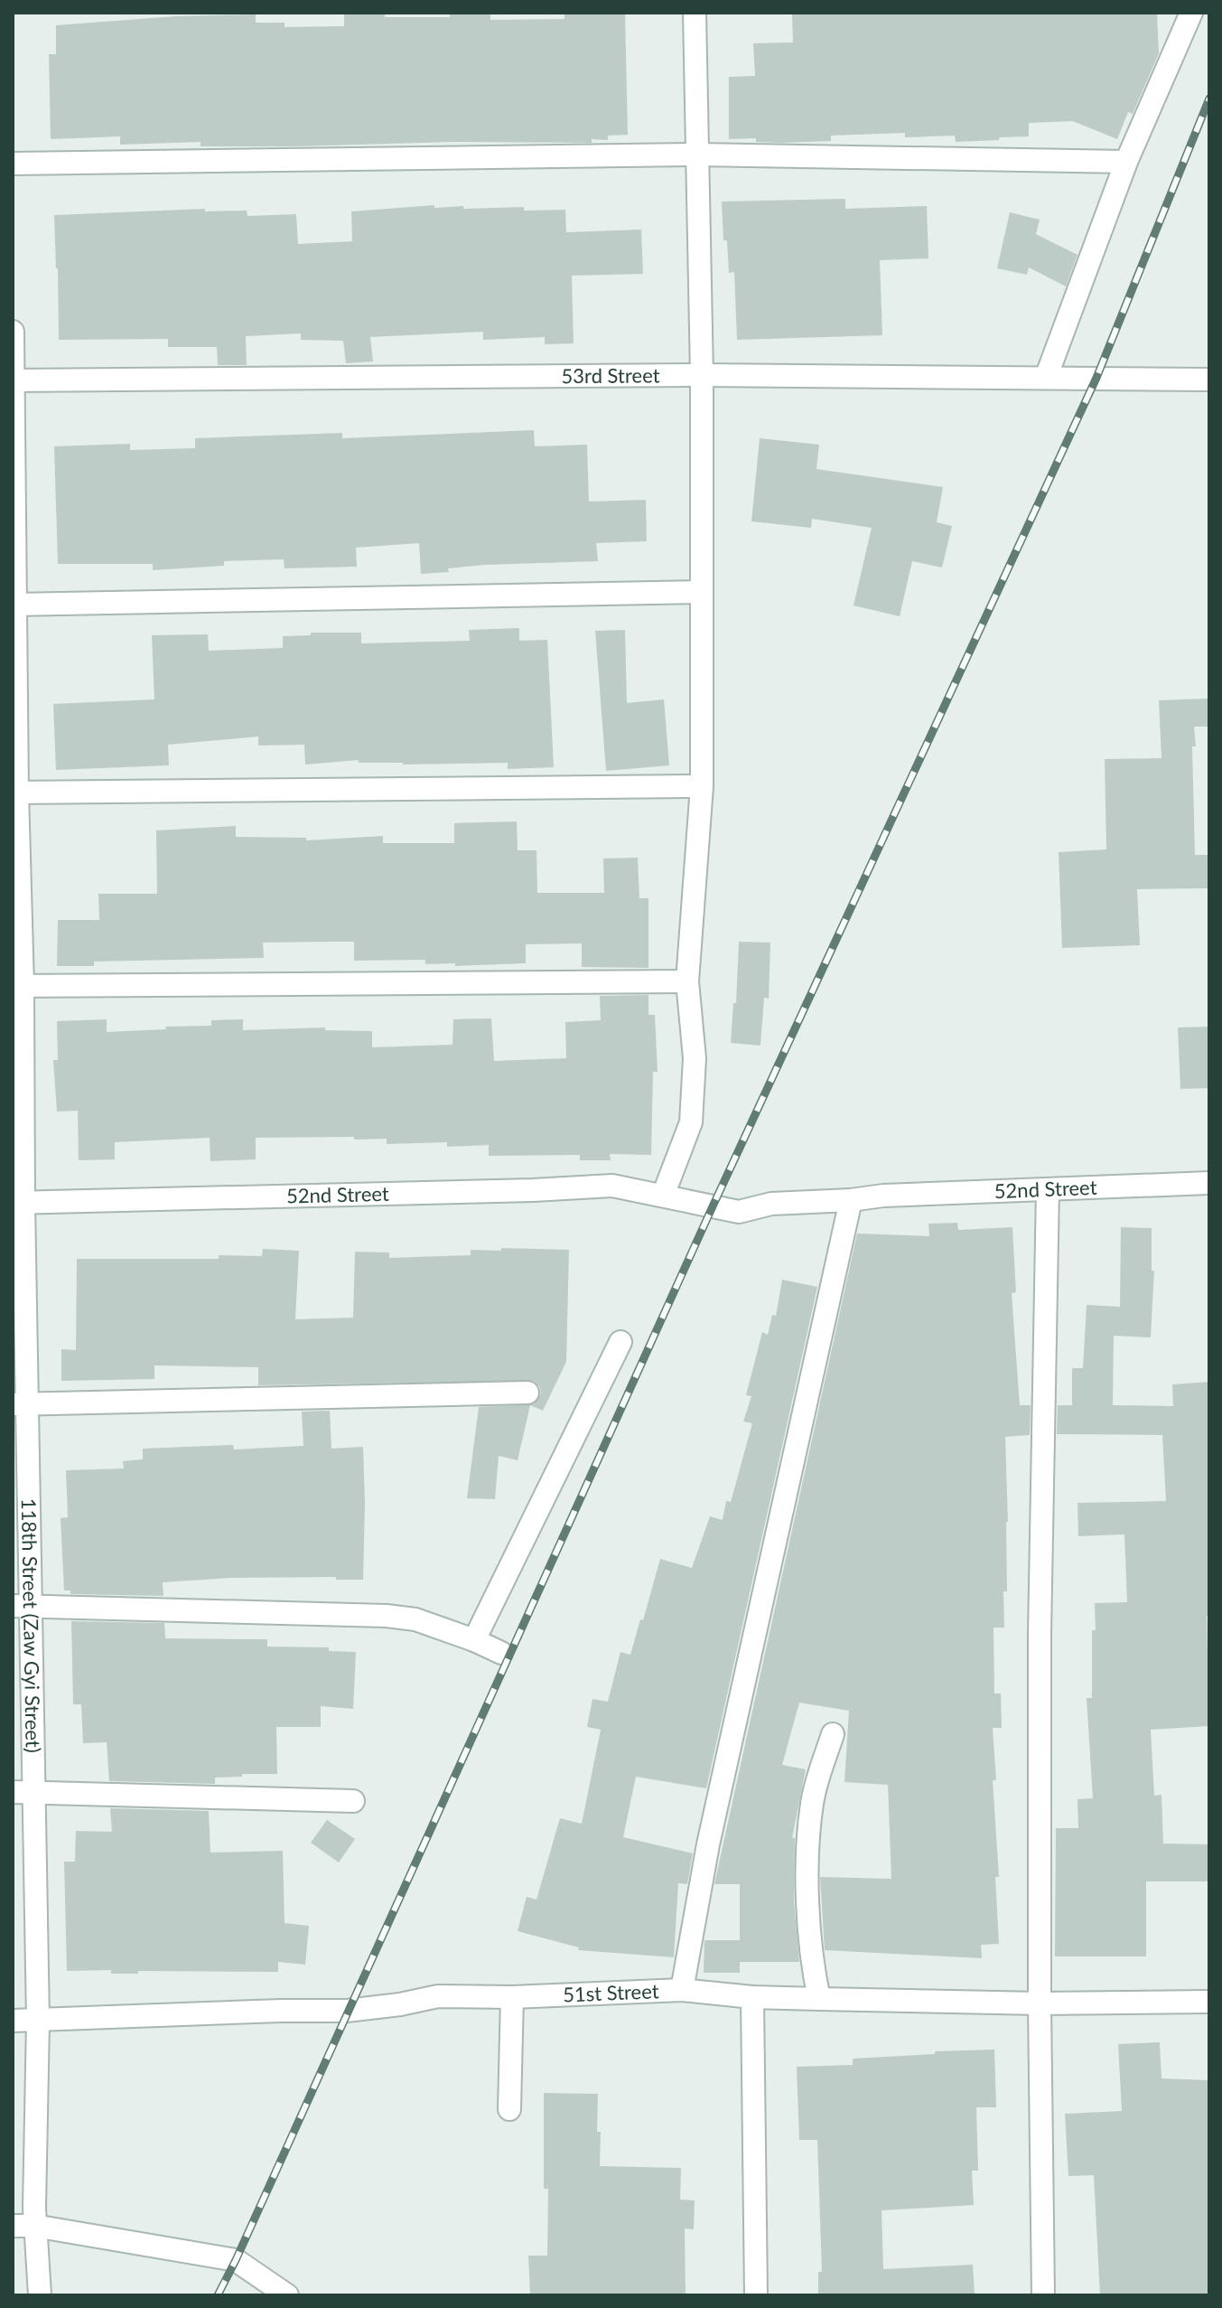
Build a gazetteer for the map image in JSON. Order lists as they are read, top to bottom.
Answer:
{
  "streets": {
    "street": [
      "53rd Street",
      "52nd Street",
      "118th Street (Zaw Gyi Street)",
      "51st Street"
    ]
  },
  "crossings": [
    ["53rd Street", "118th Street (Zaw Gyi Street)"],
    ["52nd Street", "118th Street (Zaw Gyi Street)"],
    ["118th Street (Zaw Gyi Street)", "51st Street"]
  ]
}
